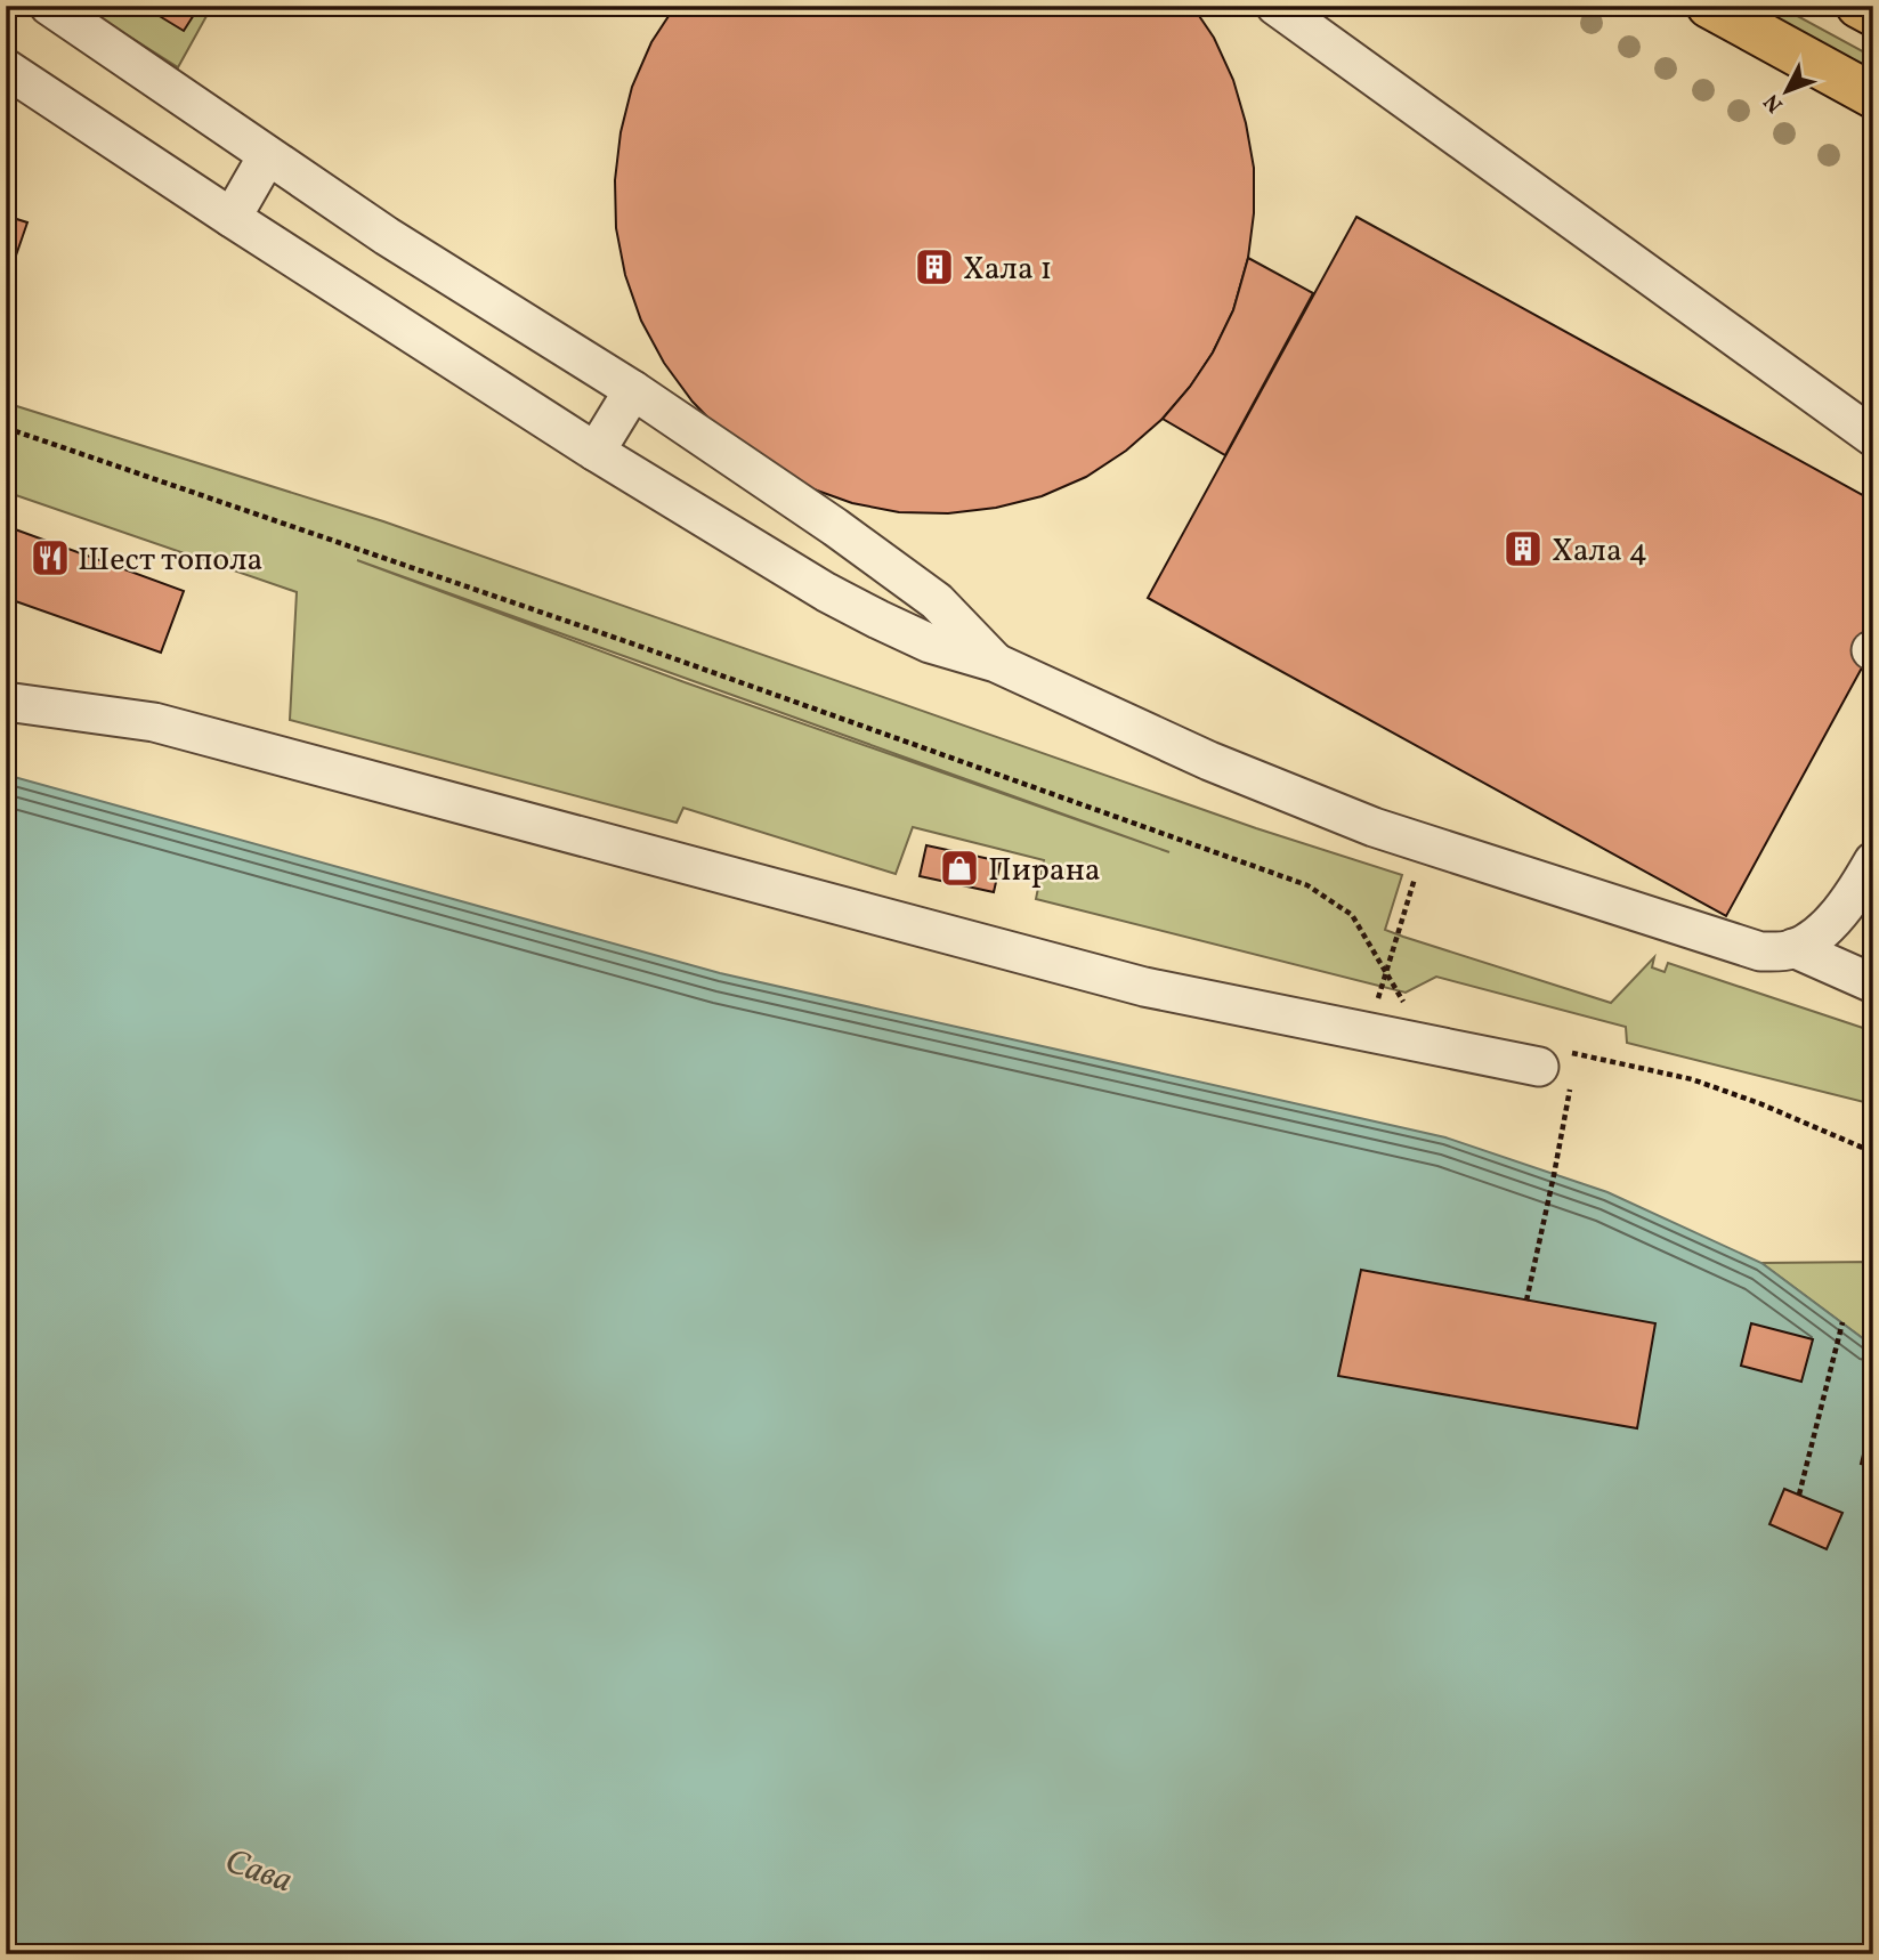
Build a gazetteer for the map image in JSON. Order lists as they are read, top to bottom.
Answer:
{
  "water": ["Сава"],
  "places": {
    "building": ["Хала 1", "Хала 4"],
    "restaurant": ["Шест топола"],
    "shop": ["Пирана"]
  },
  "north": "bottom left"
}
